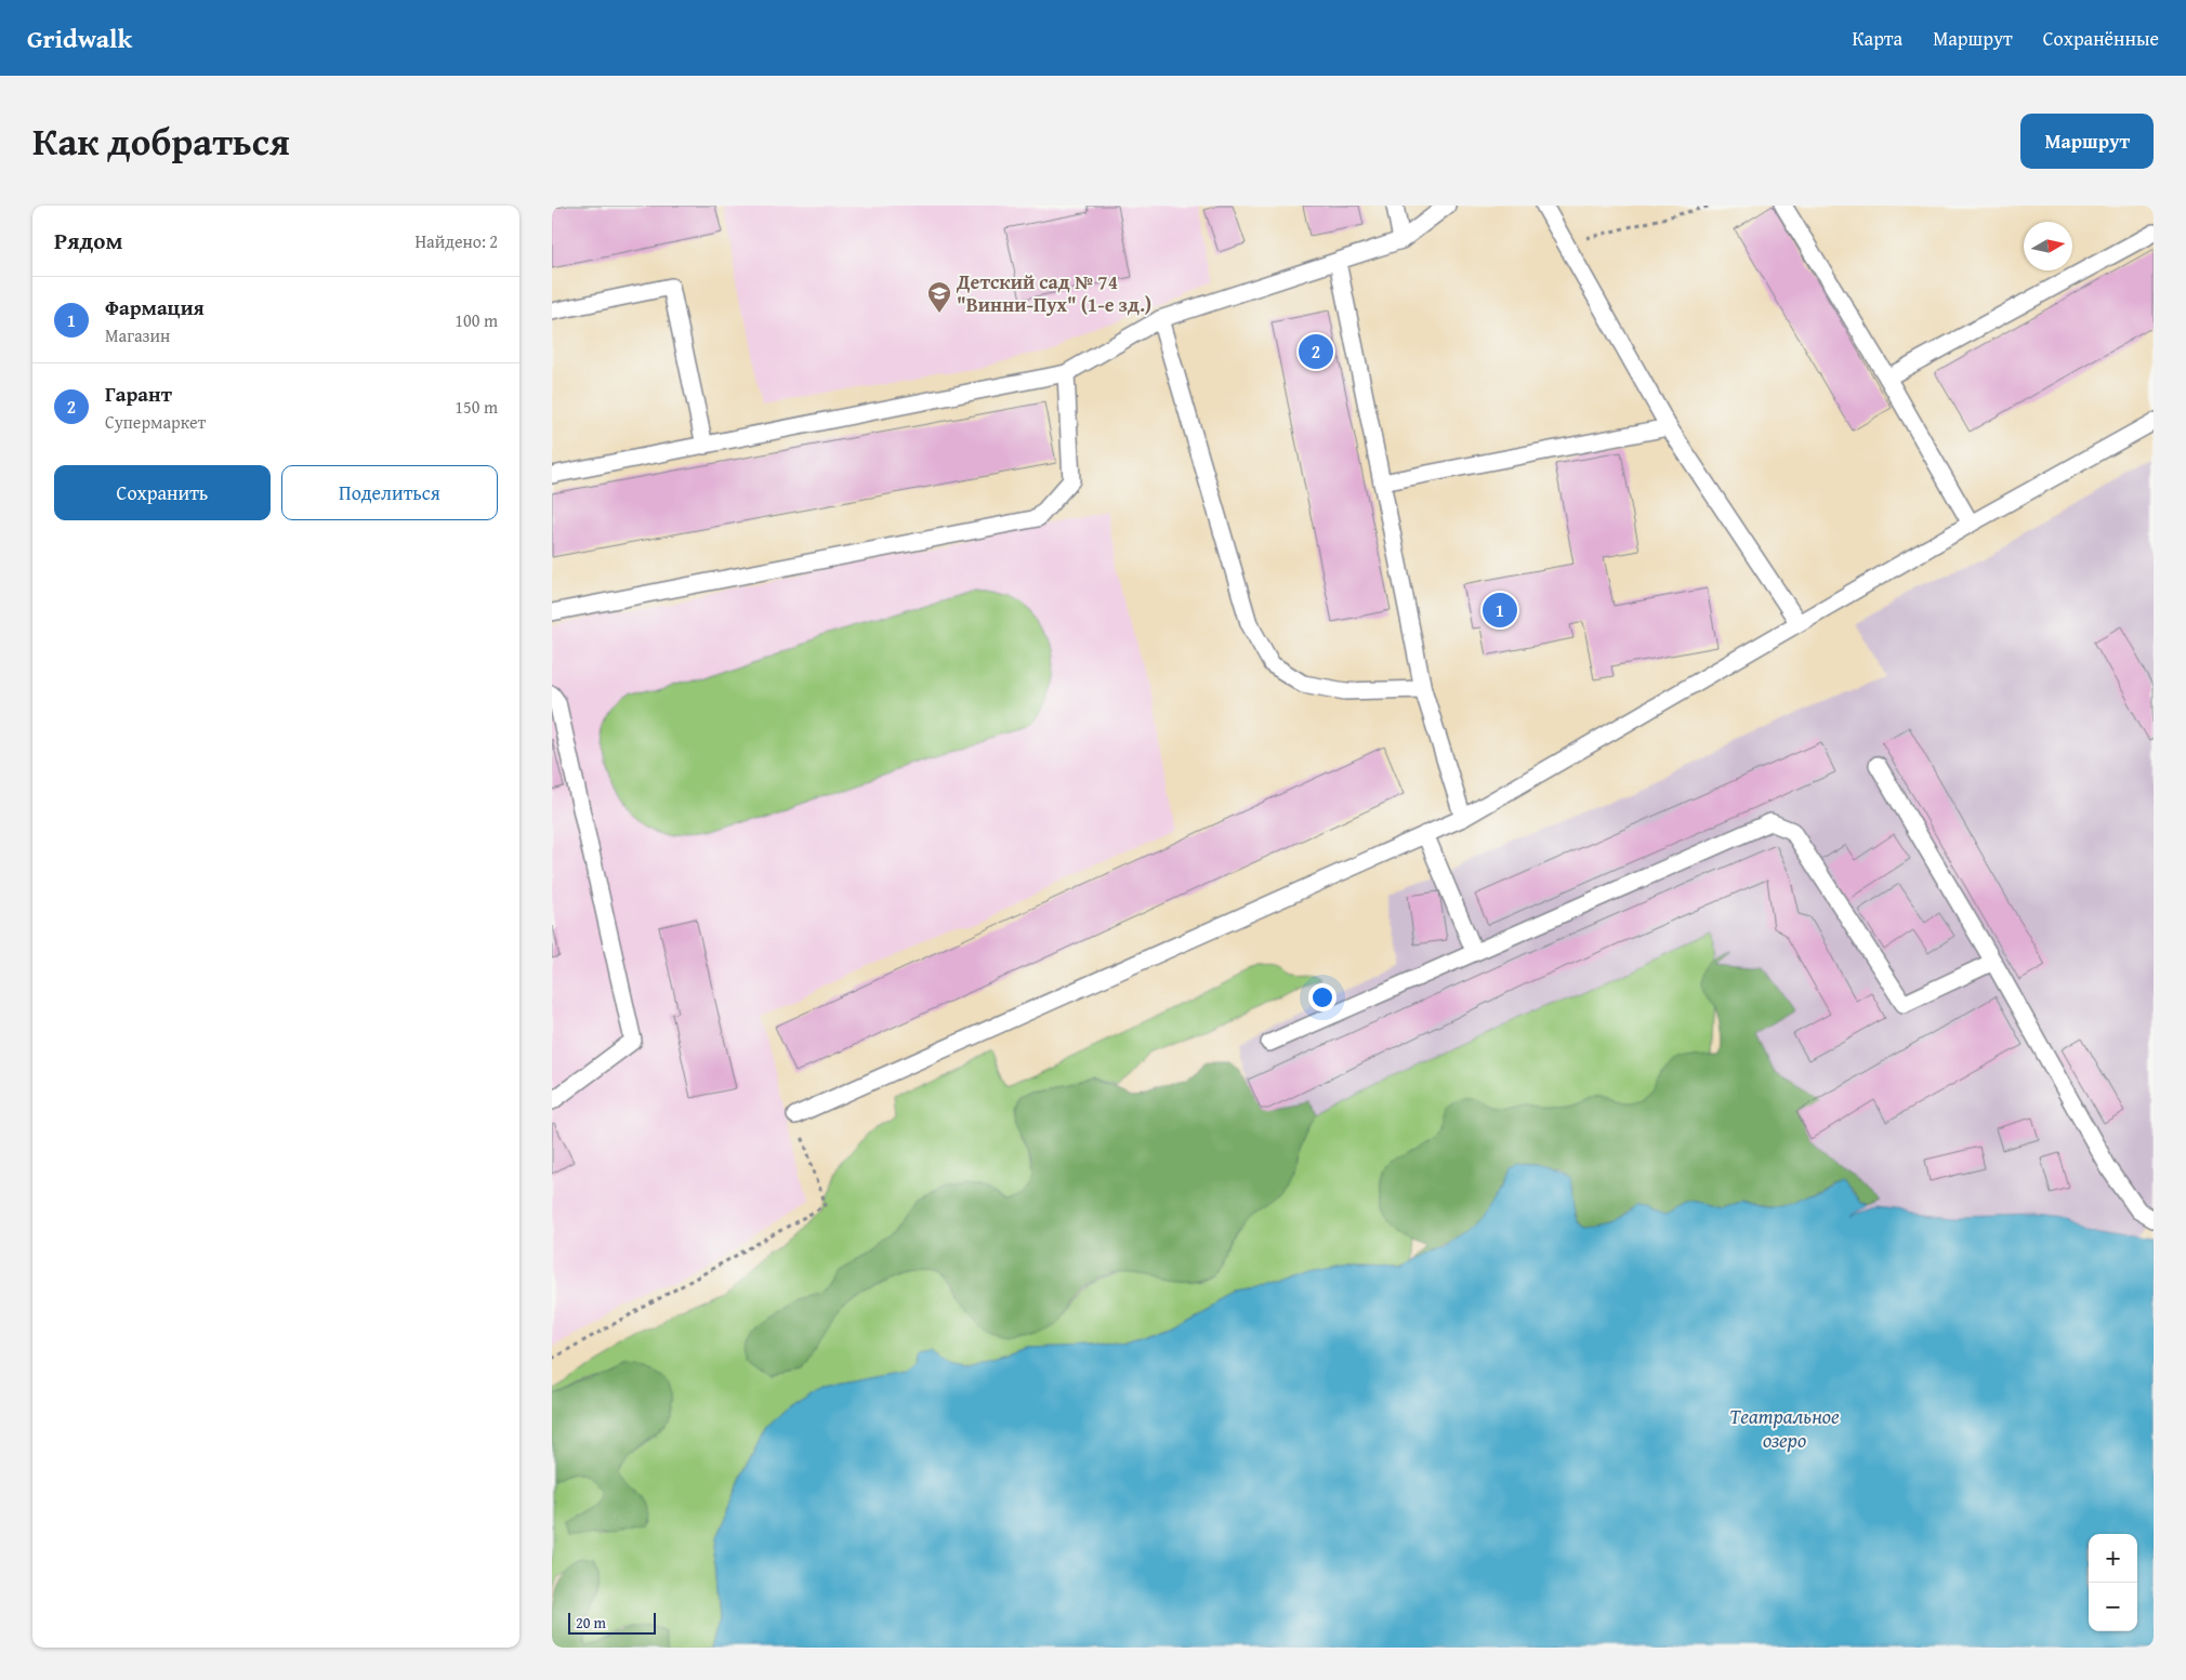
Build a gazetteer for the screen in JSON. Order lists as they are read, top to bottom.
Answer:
{
  "water": ["Театральное озеро"],
  "places": {
    "school or university": ["Детский сад № 74 \"Винни-Пух\" (1-е зд.)"]
  },
  "scale_bar": "20 m",
  "north": "right",
  "page": {
    "header": "Gridwalk",
    "nav": ["Карта", "Маршрут", "Сохранённые"],
    "title": "Как добраться",
    "buttons": [
      "Маршрут",
      ["Сохранить", "Поделиться"]
    ],
    "heading": ["Рядом", "Найдено: 2"],
    "list": [
      {
        "mark": "1",
        "name": "Фармация",
        "note": "Магазин",
        "value": "100 m"
      },
      {
        "mark": "2",
        "name": "Гарант",
        "note": "Супермаркет",
        "value": "150 m"
      }
    ],
    "pins": ["2", "1"],
    "map_buttons": ["+", "−"],
    "scale": "20 m"
  }
}
